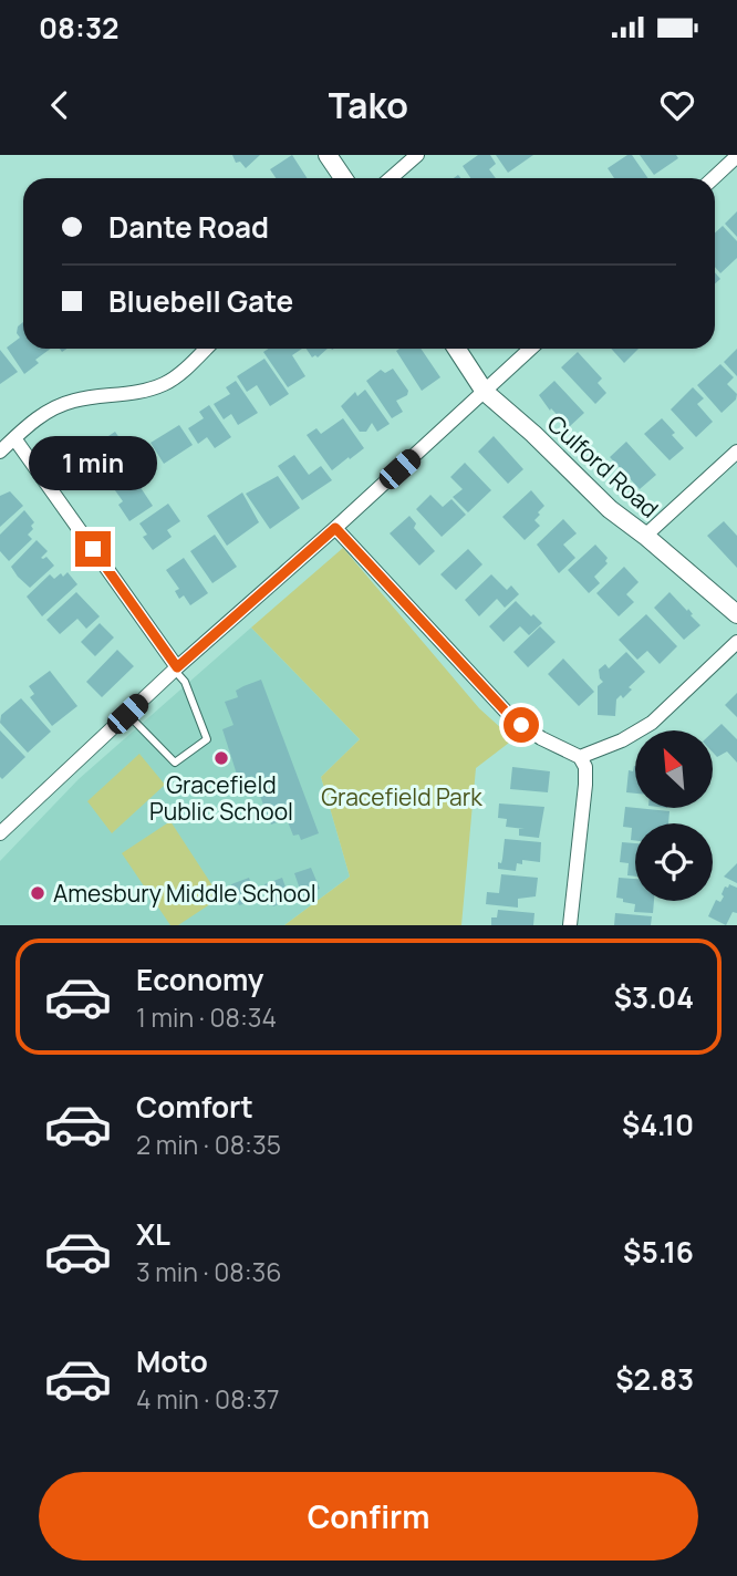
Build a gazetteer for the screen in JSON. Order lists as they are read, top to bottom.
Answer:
{
  "streets": {
    "street": ["Culford Road"]
  },
  "parks": ["Gracefield Park"],
  "places": ["Gracefield Public School", "Amesbury Middle School"],
  "north": "top left",
  "page": {
    "status": "08:32",
    "header": "Tako",
    "banner": ["Dante Road", "Bluebell Gate"],
    "bubble": "1 min",
    "list": [
      {
        "name": "Economy",
        "note": "1 min · 08:34",
        "value": "$3.04"
      },
      {
        "name": "Comfort",
        "note": "2 min · 08:35",
        "value": "$4.10"
      },
      {
        "name": "XL",
        "note": "3 min · 08:36",
        "value": "$5.16"
      },
      {
        "name": "Moto",
        "note": "4 min · 08:37",
        "value": "$2.83"
      }
    ],
    "buttons": "Confirm"
  }
}
